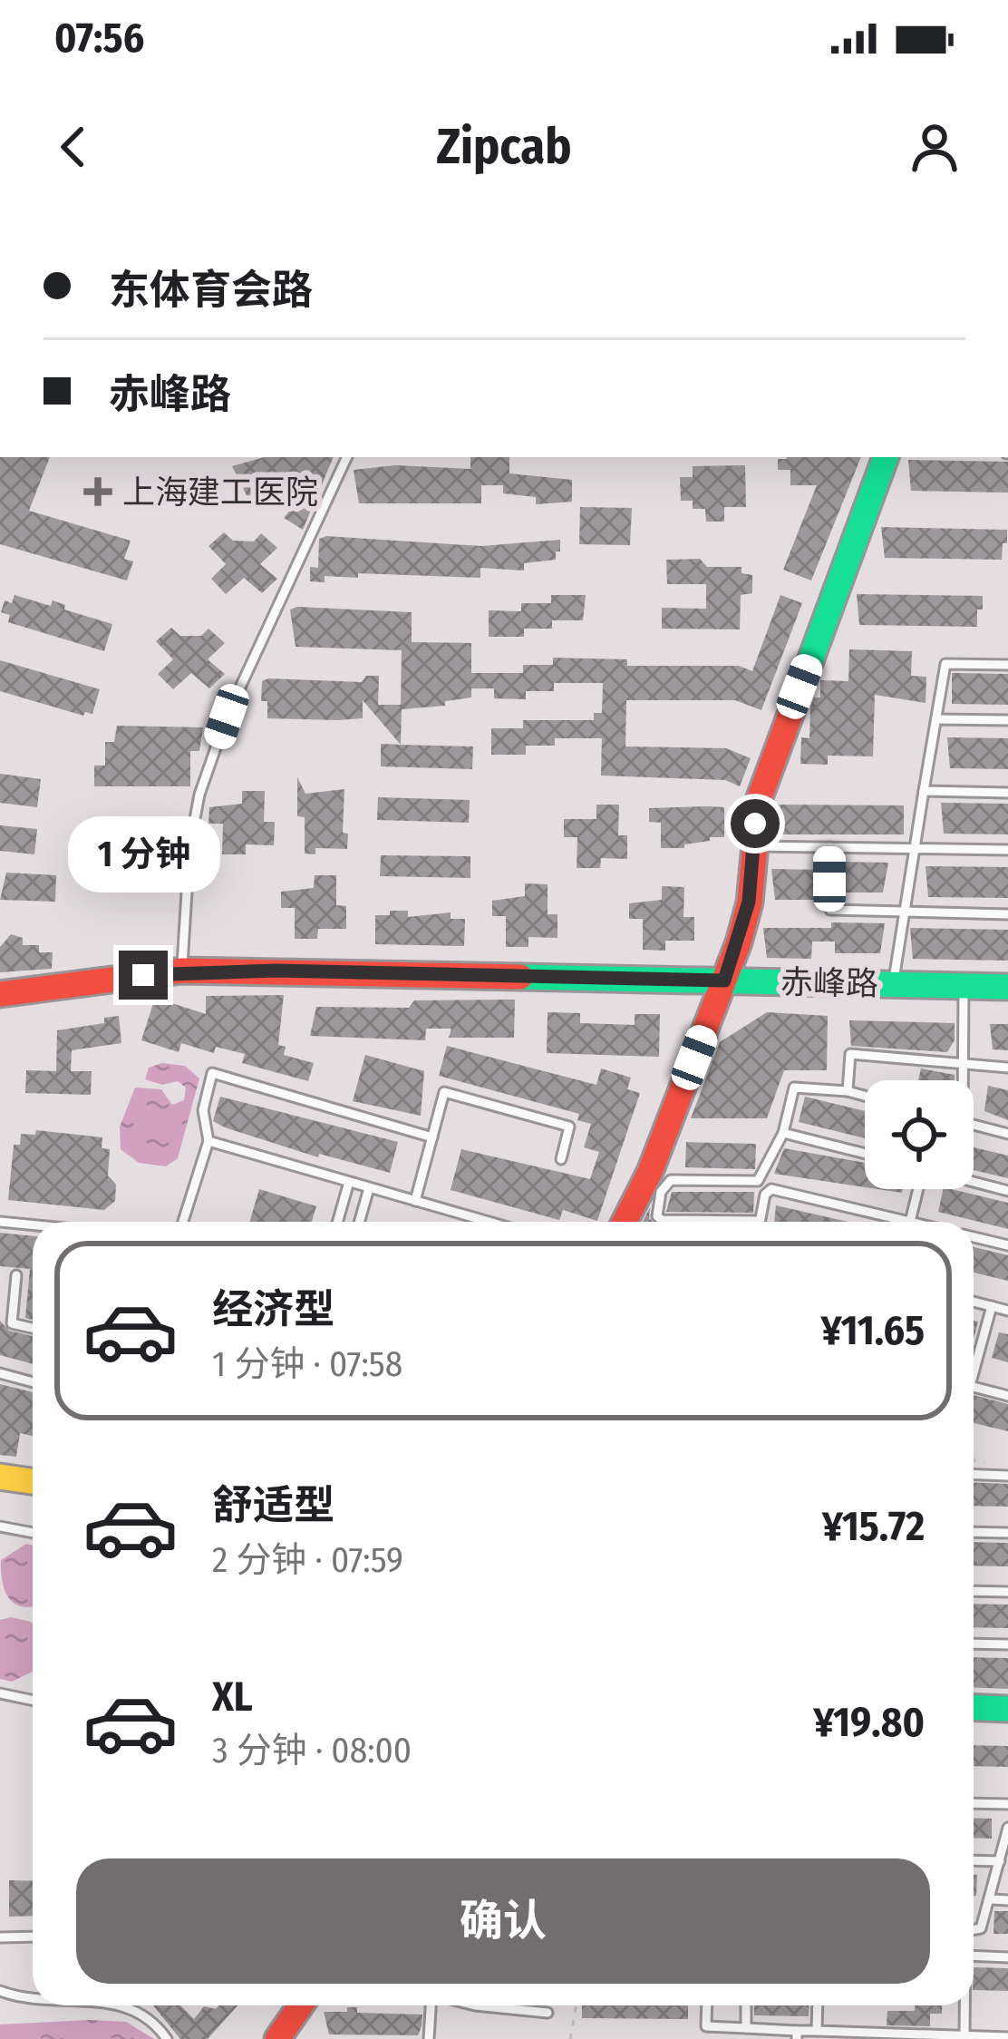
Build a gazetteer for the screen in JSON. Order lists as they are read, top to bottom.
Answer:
{
  "streets": {
    "main road": ["赤峰路"]
  },
  "places": {
    "health": ["上海建工医院"]
  },
  "page": {
    "status": "07:56",
    "header": "Zipcab",
    "banner": ["东体育会路", "赤峰路"],
    "bubble": "1 分钟",
    "list": [
      {
        "name": "经济型",
        "note": "1 分钟 · 07:58",
        "value": "¥11.65"
      },
      {
        "name": "舒适型",
        "note": "2 分钟 · 07:59",
        "value": "¥15.72"
      },
      {
        "name": "XL",
        "note": "3 分钟 · 08:00",
        "value": "¥19.80"
      }
    ],
    "buttons": "确认"
  }
}
